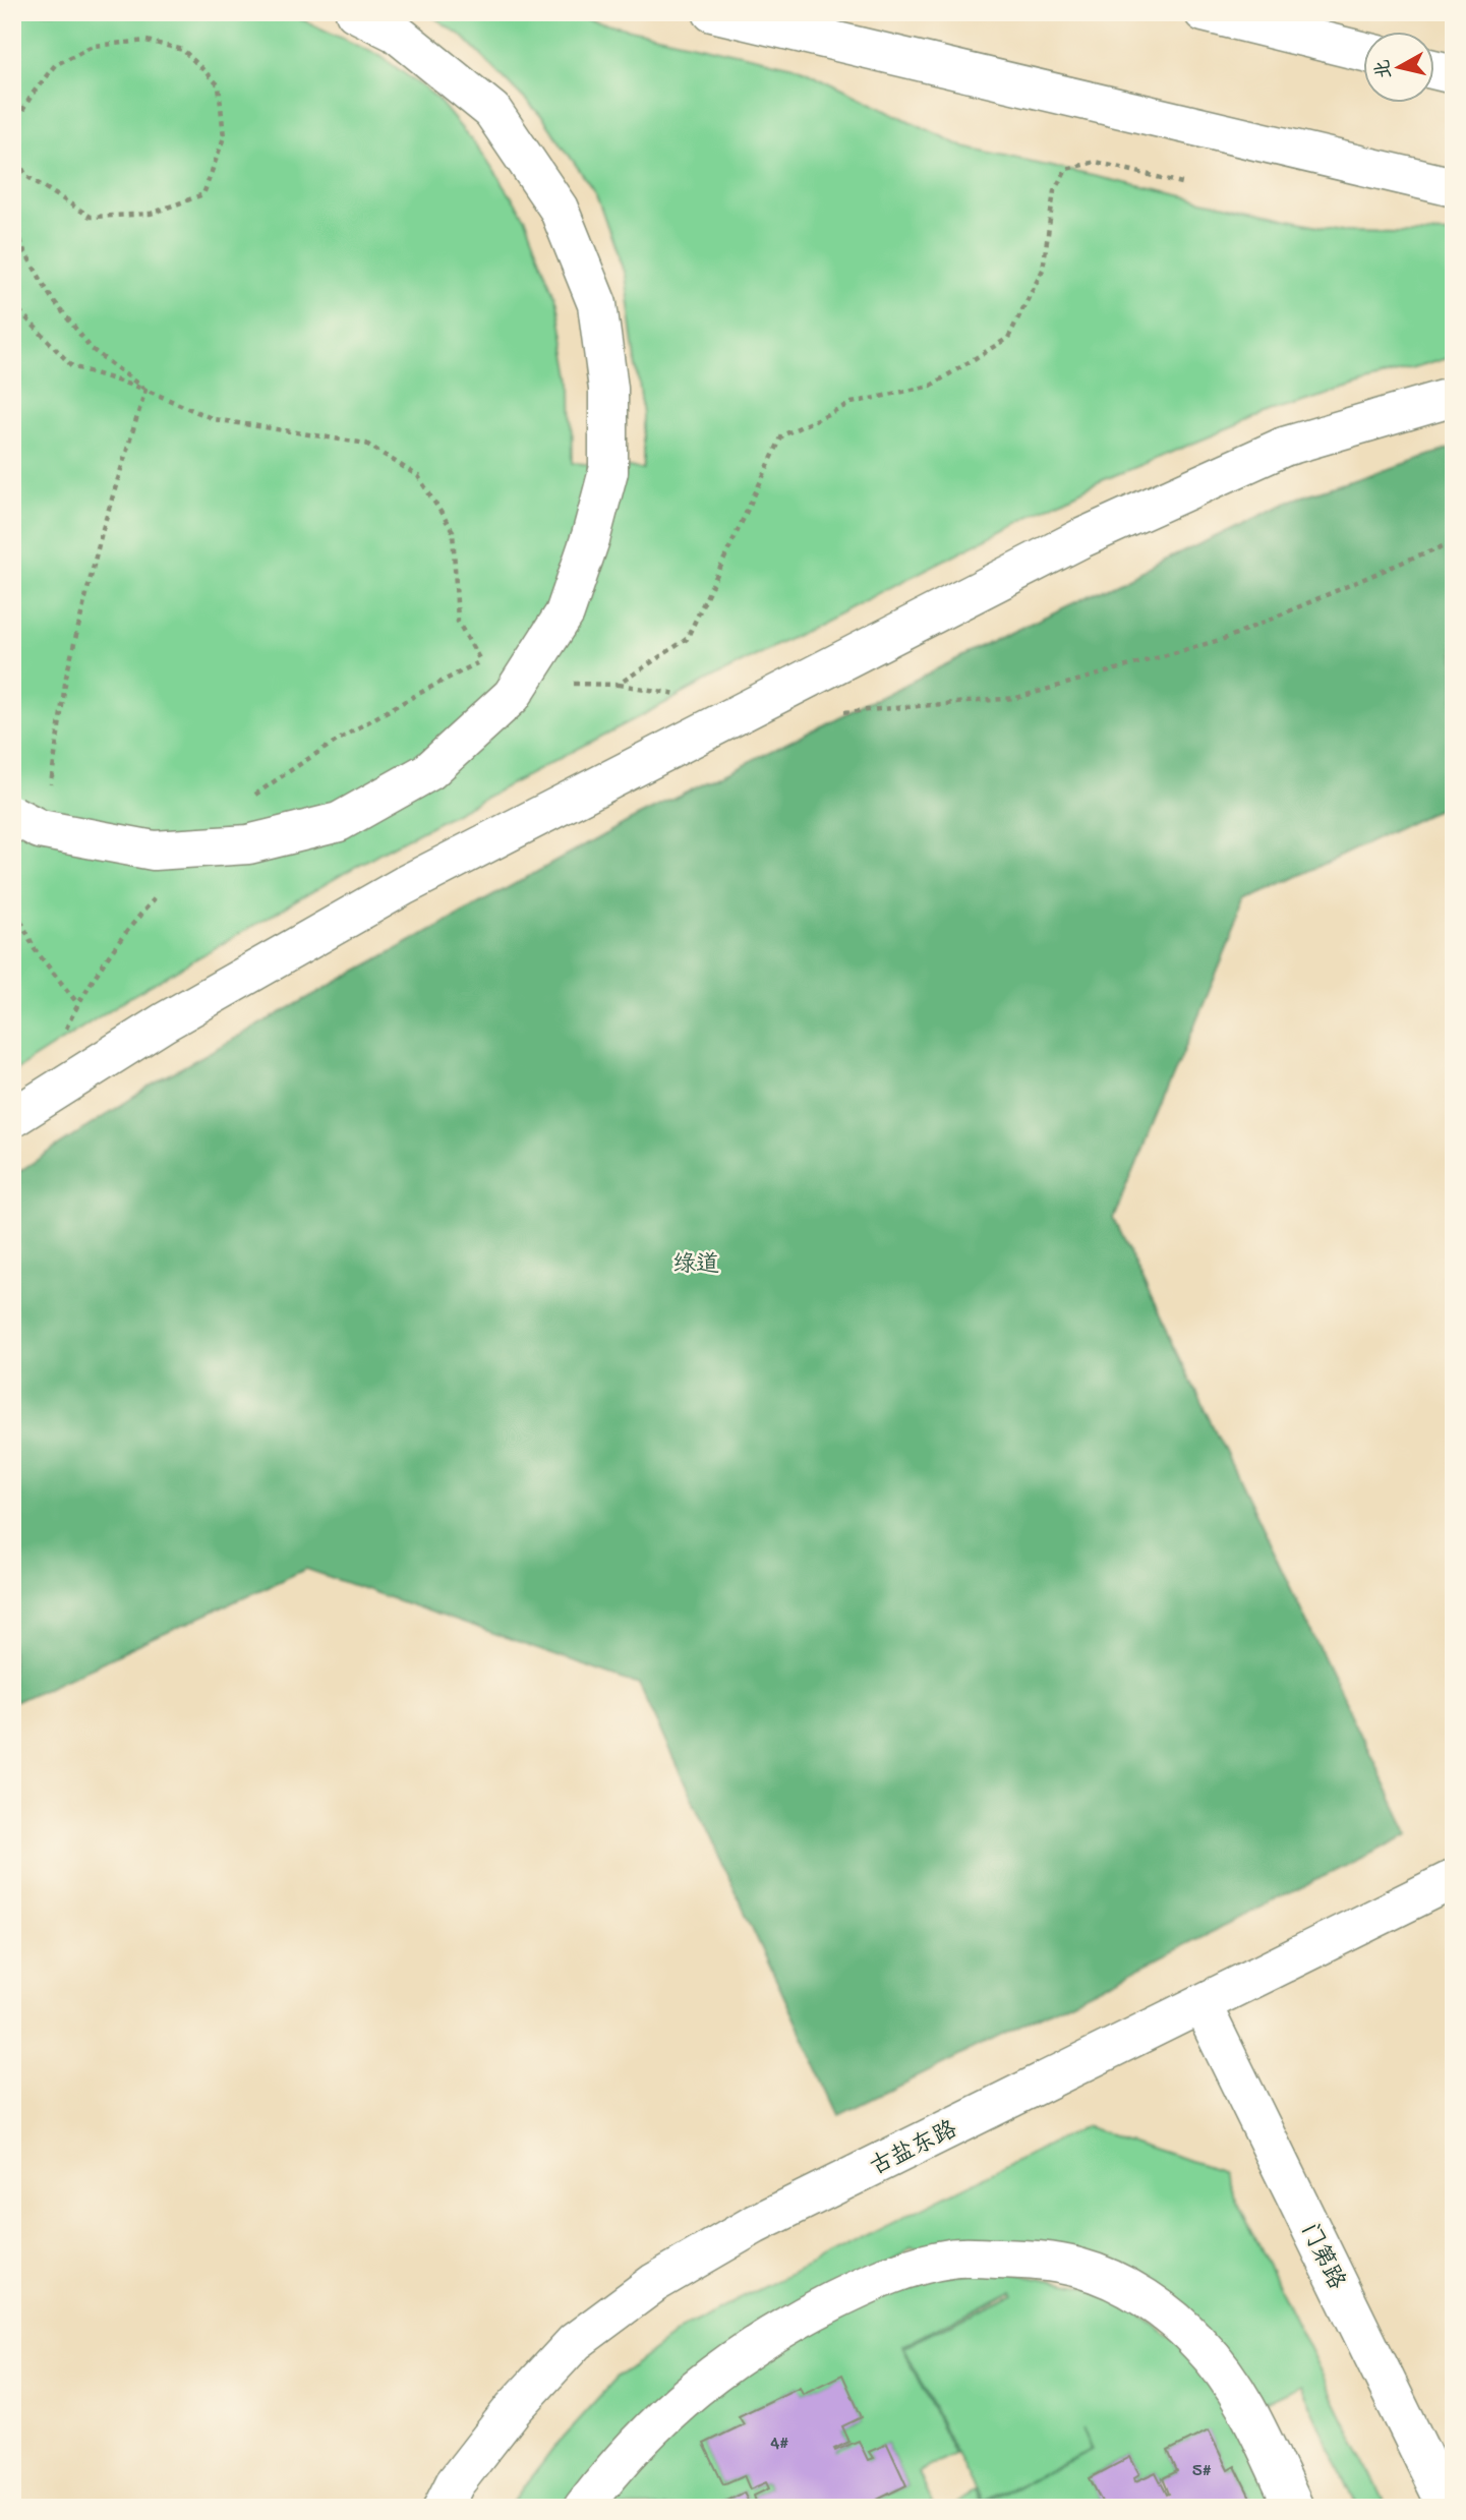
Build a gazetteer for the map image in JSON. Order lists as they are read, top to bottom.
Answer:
{
  "streets": {
    "main road": ["古盐东路", "门第路"]
  },
  "crossings": [
    ["古盐东路", "门第路"]
  ],
  "parks": ["绿道"],
  "house_numbers": ["4#", "5#"],
  "north": "left"
}
